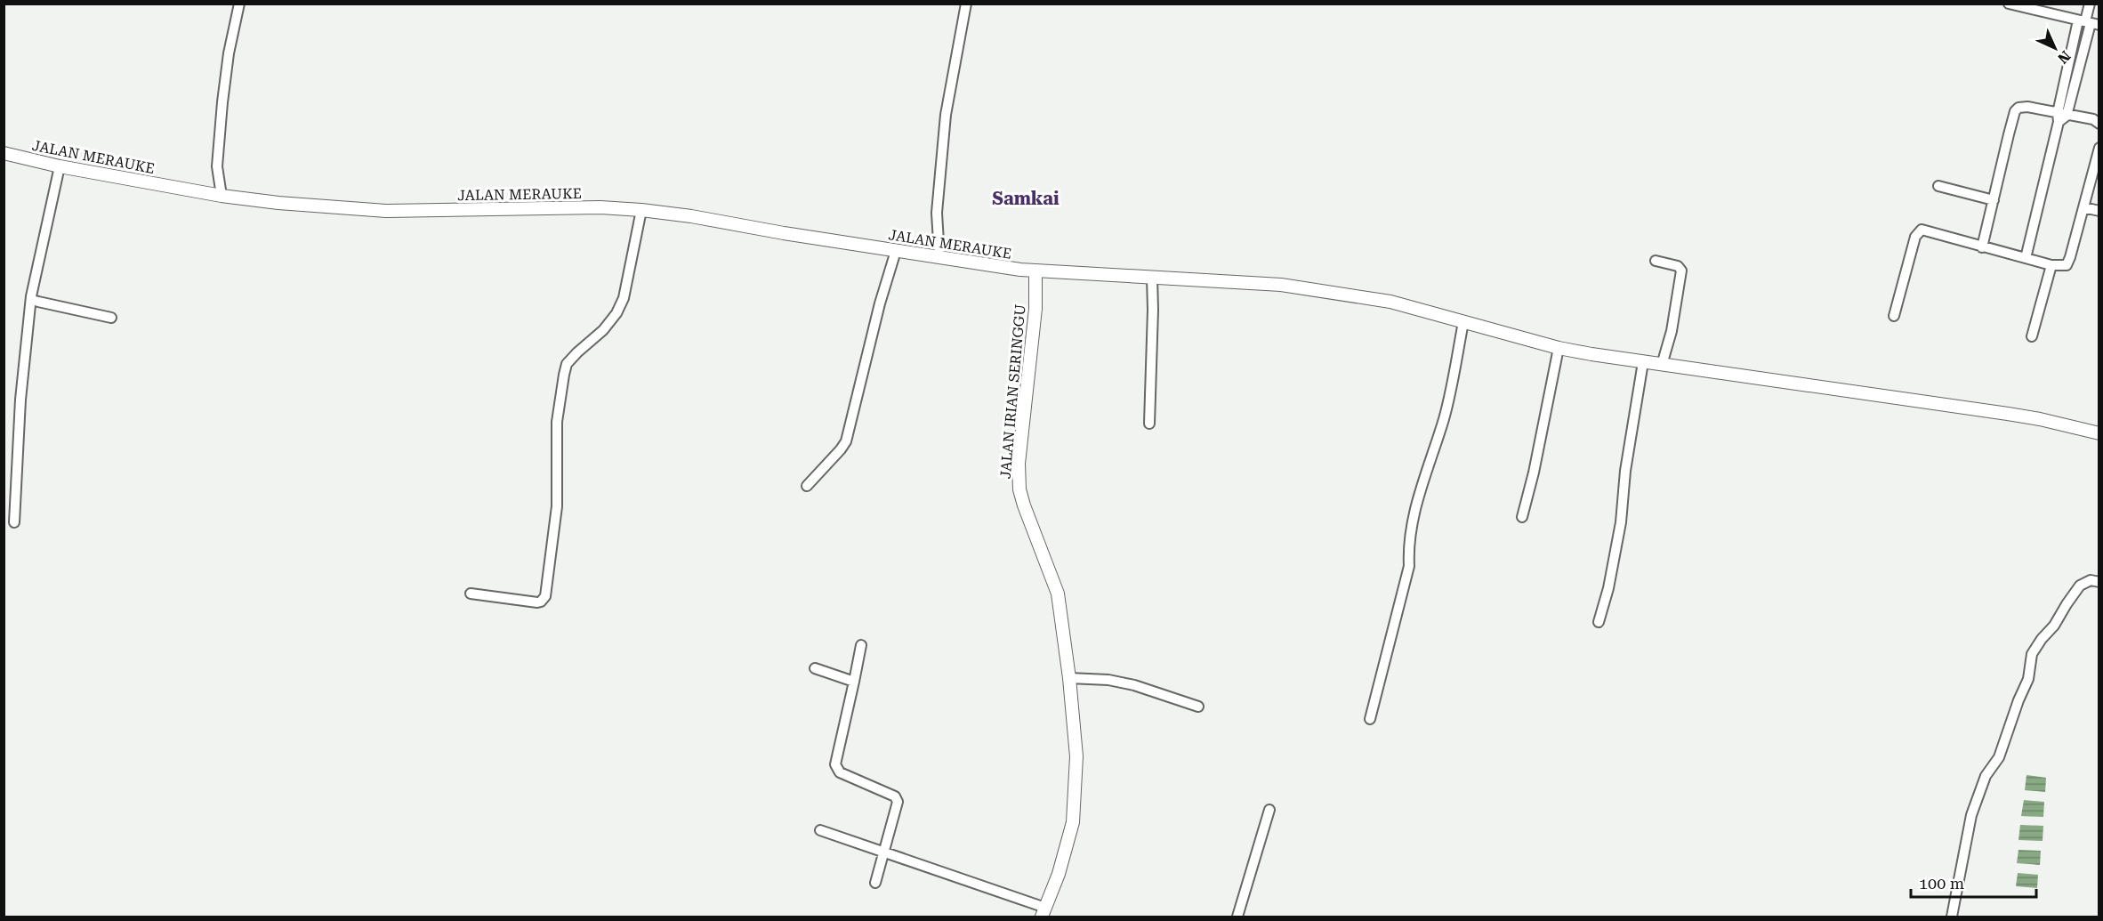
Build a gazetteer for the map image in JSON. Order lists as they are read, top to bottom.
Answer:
{
  "streets": {
    "street": ["JALAN MERAUKE", "JALAN IRIAN SERINGGU"]
  },
  "crossings": [
    ["JALAN MERAUKE", "JALAN IRIAN SERINGGU"]
  ],
  "districts": ["Samkai"],
  "scale_bar": "100 m",
  "north": "bottom right"
}
